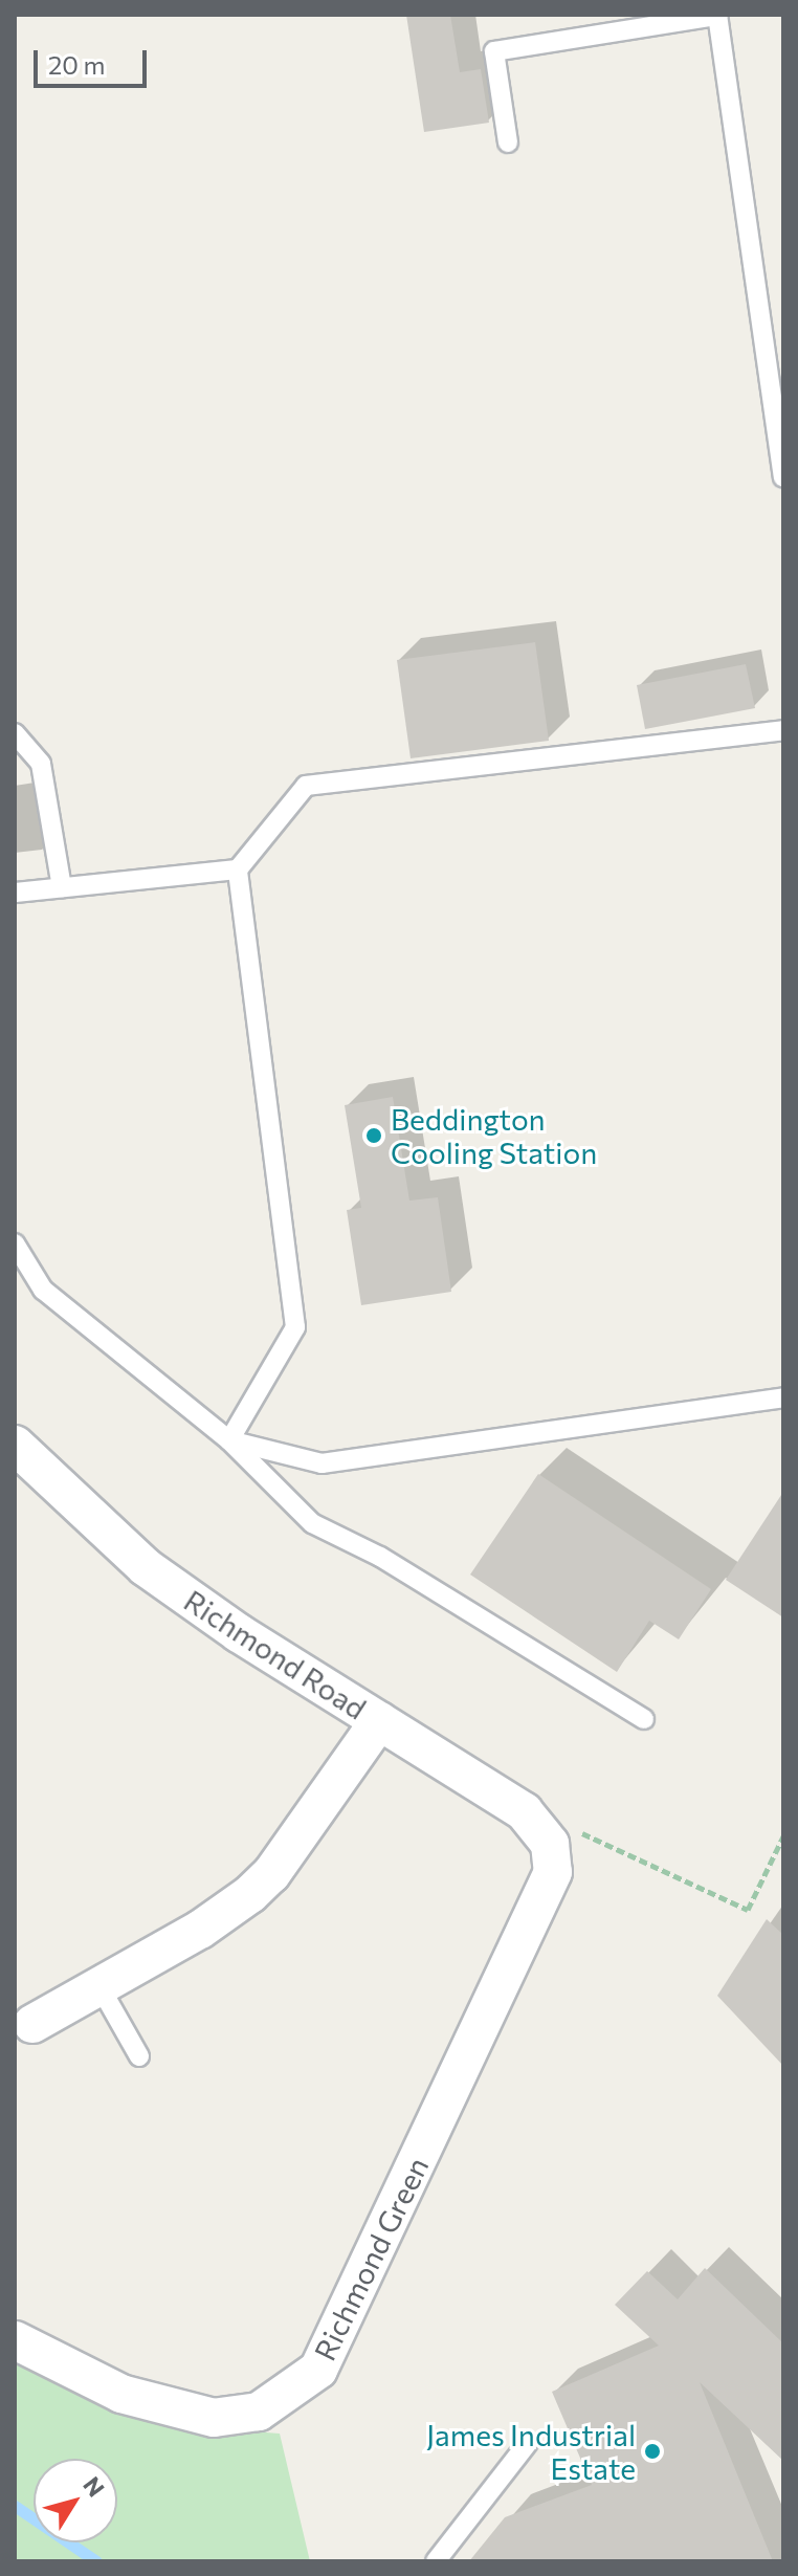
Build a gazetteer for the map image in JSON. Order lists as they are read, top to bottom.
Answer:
{
  "streets": {
    "street": ["Richmond Road", "Richmond Green"]
  },
  "crossings": [
    ["Richmond Road", "Richmond Green"]
  ],
  "places": ["Beddington Cooling Station", "James Industrial Estate"],
  "scale_bar": "20 m",
  "north": "top right"
}
